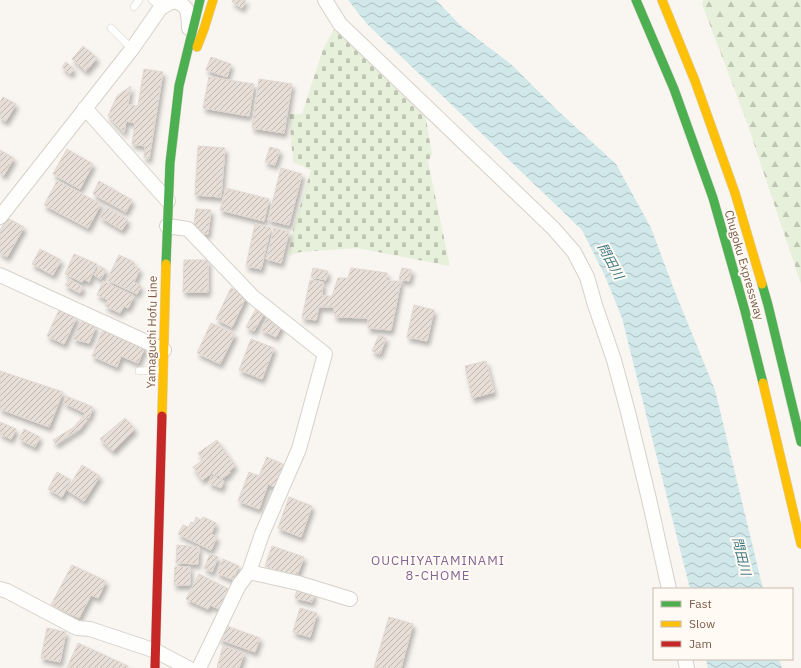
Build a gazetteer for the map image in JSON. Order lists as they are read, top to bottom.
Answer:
{
  "streets": {
    "main road": ["Chugoku Expressway", "Yamaguchi Hofu Line"]
  },
  "districts": ["OUCHIYATAMINAMI 8-CHOME"],
  "water": ["問田川"],
  "legend": ["Fast", "Slow", "Jam"]
}
